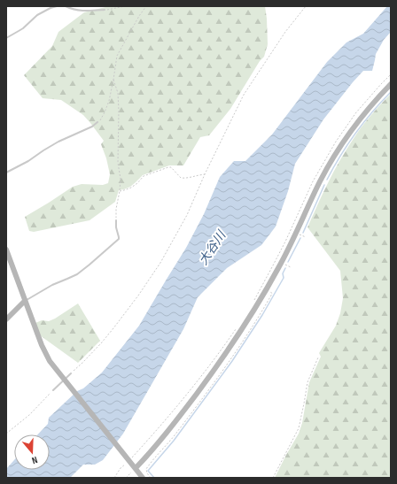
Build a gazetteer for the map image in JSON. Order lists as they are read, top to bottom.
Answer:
{
  "water": ["大谷川"],
  "north": "bottom"
}
